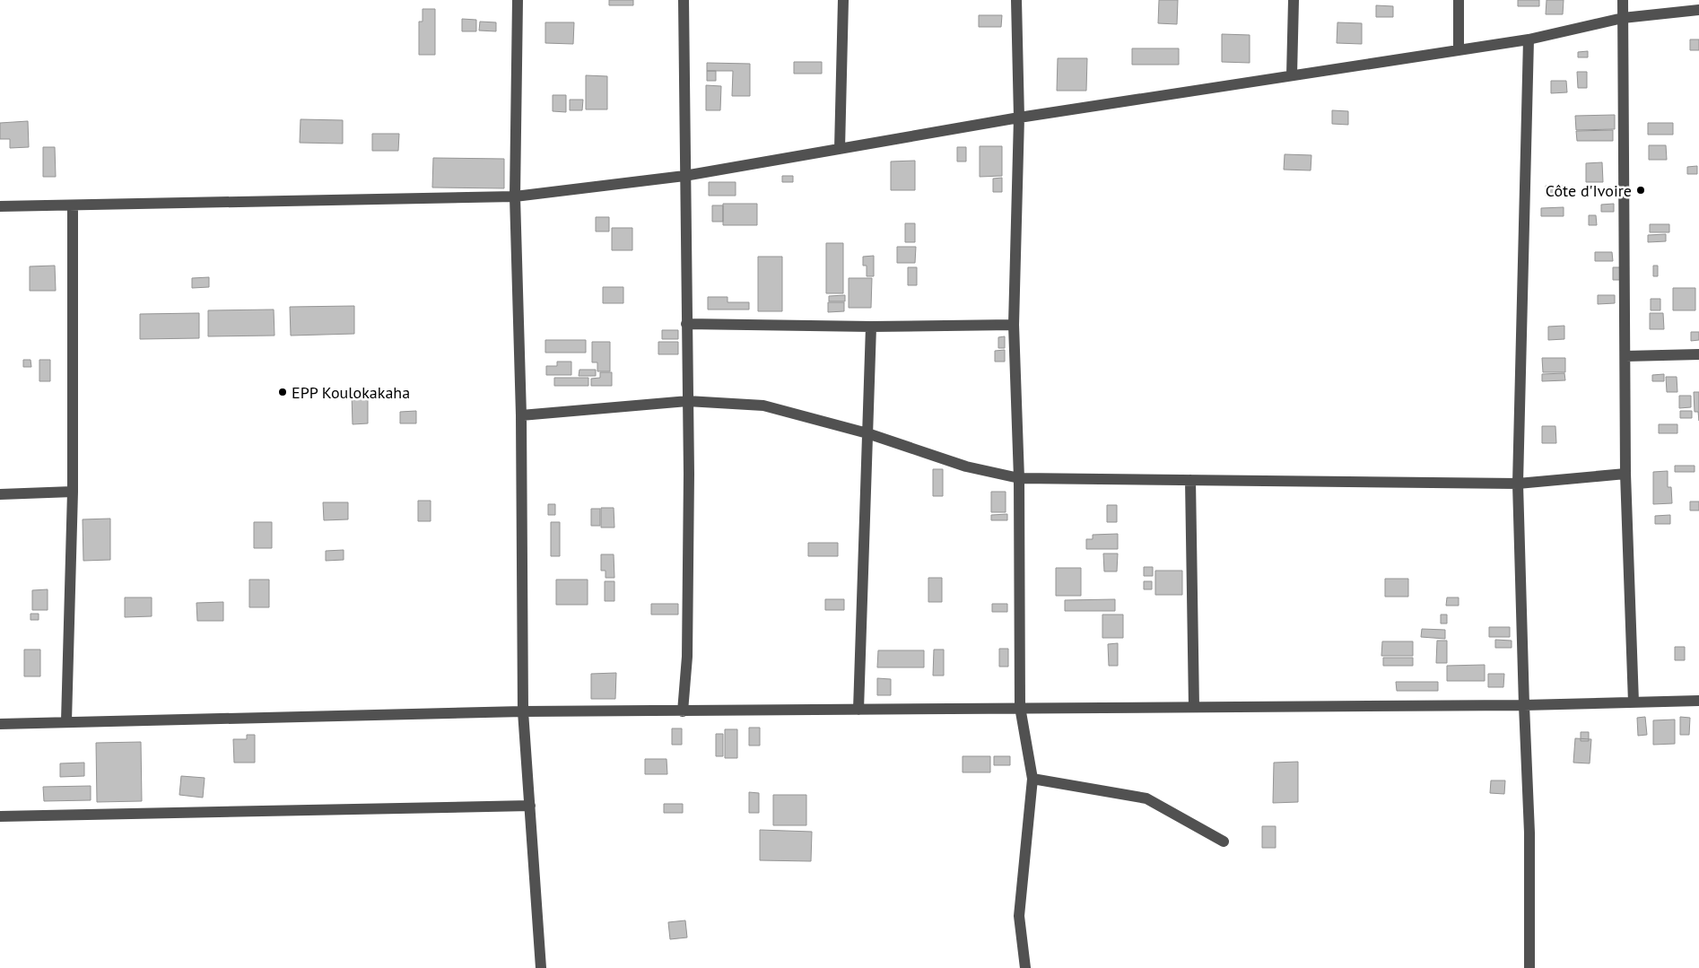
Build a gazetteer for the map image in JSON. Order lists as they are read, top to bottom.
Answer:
{
  "places": ["Côte d'Ivoire", "EPP Koulokakaha"]
}
